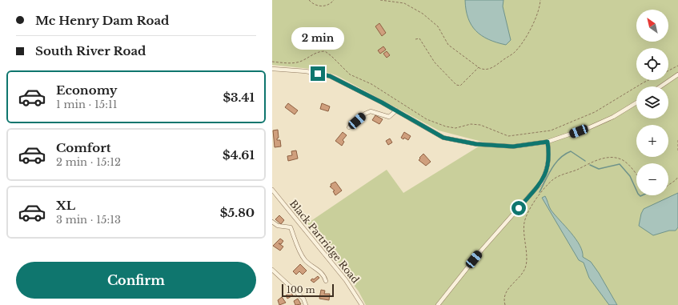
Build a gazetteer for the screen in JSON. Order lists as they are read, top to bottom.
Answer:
{
  "streets": {
    "street": ["Black Partridge Road"]
  },
  "scale_bar": "100 m",
  "north": "top left",
  "page": {
    "banner": ["Mc Henry Dam Road", "South River Road"],
    "map_buttons": ["+", "−"],
    "bubble": "2 min",
    "list": [
      {
        "name": "Economy",
        "note": "1 min · 15:11",
        "value": "$3.41"
      },
      {
        "name": "Comfort",
        "note": "2 min · 15:12",
        "value": "$4.61"
      },
      {
        "name": "XL",
        "note": "3 min · 15:13",
        "value": "$5.80"
      }
    ],
    "buttons": "Confirm",
    "scale": "100 m"
  }
}
